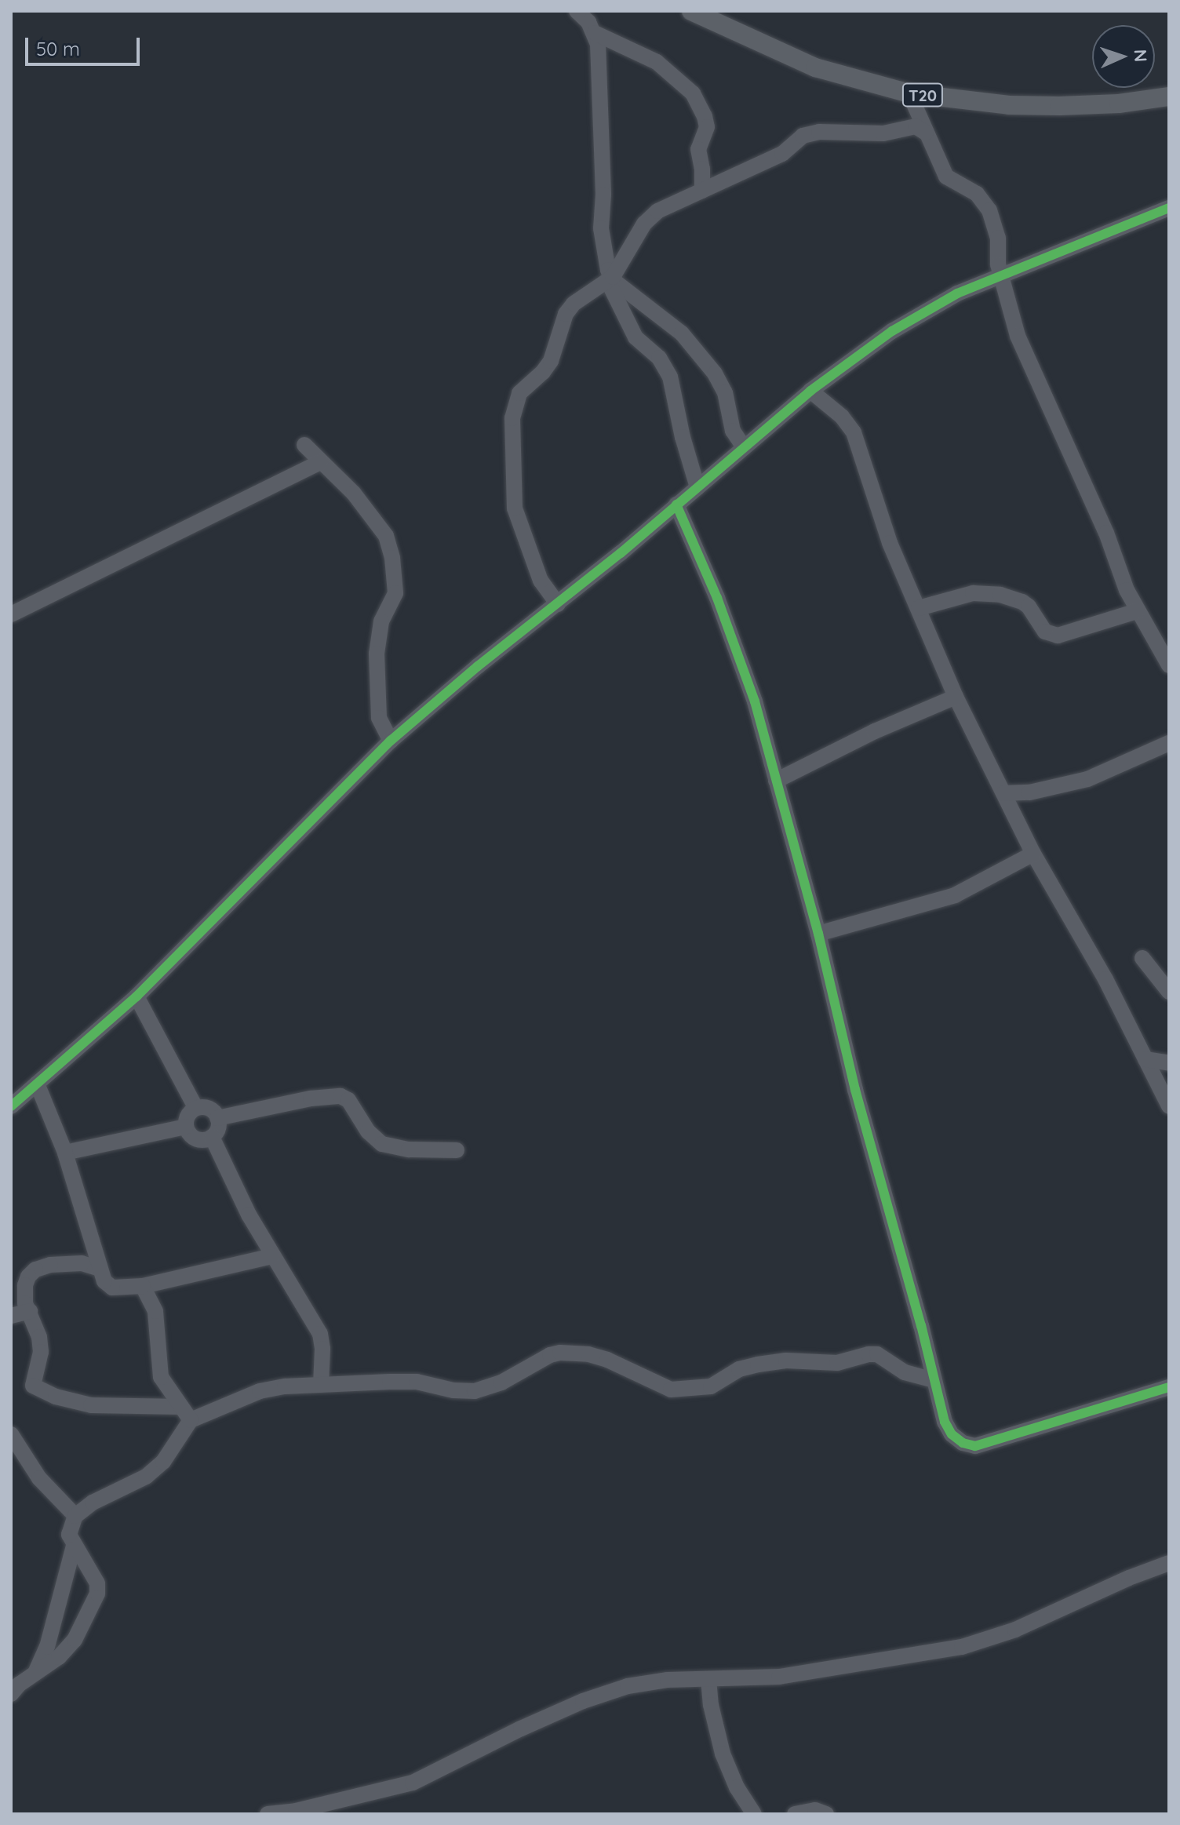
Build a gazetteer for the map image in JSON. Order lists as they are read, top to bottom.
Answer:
{
  "streets": {
    "main road": ["T20"]
  },
  "scale_bar": "50 m",
  "north": "right"
}
